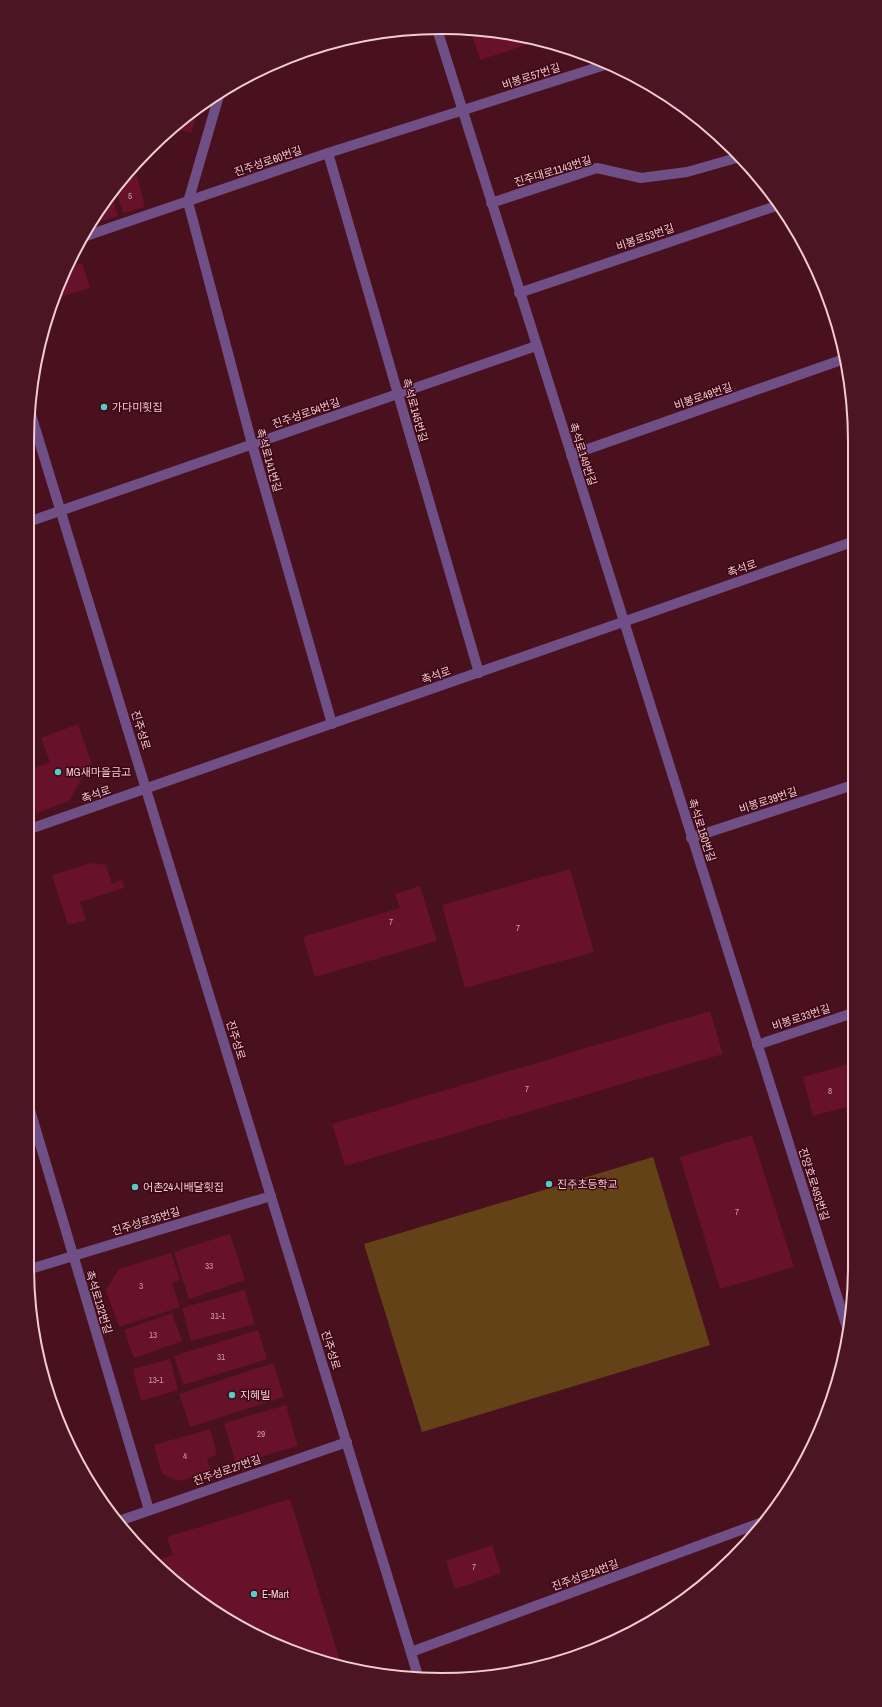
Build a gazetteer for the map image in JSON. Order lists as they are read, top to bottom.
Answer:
{
  "streets": {
    "street": [
      "비봉로57번길",
      "진주성로60번길",
      "진주대로1143번길",
      "비봉로53번길",
      "비봉로49번길",
      "촉석로145번길",
      "진주성로54번길",
      "촉석로149번길",
      "촉석로141번길",
      "촉석로",
      "진주성로",
      "비봉로39번길",
      "촉석로150번길",
      "비봉로33번길",
      "진양호로493번길",
      "진주성로35번길",
      "촉석로132번길",
      "진주성로27번길",
      "진주성로24번길"
    ]
  },
  "crossings": [
    ["비봉로57번길", "진주성로60번길"],
    ["진주성로60번길", "촉석로145번길"],
    ["진주성로60번길", "촉석로141번길"],
    ["비봉로53번길", "촉석로149번길"],
    ["비봉로49번길", "촉석로149번길"],
    ["촉석로145번길", "진주성로54번길"],
    ["촉석로145번길", "촉석로"],
    ["진주성로54번길", "촉석로149번길"],
    ["진주성로54번길", "촉석로141번길"],
    ["진주성로54번길", "진주성로"],
    ["촉석로149번길", "촉석로"],
    ["촉석로149번길", "촉석로150번길"],
    ["촉석로141번길", "촉석로"],
    ["촉석로", "진주성로"],
    ["촉석로", "촉석로150번길"],
    ["진주성로", "진주성로35번길"],
    ["진주성로", "진주성로27번길"],
    ["진주성로", "진주성로24번길"],
    ["비봉로39번길", "촉석로150번길"],
    ["촉석로150번길", "비봉로33번길"],
    ["촉석로150번길", "진양호로493번길"],
    ["비봉로33번길", "진양호로493번길"],
    ["진주성로35번길", "촉석로132번길"],
    ["촉석로132번길", "진주성로27번길"]
  ],
  "places": [
    "가다미횟집",
    "MG새마을금고",
    "진주초등학교",
    "어촌24시배달횟집",
    "지혜빌",
    "E-Mart"
  ],
  "house_numbers": [
    "5",
    "7",
    "7",
    "7",
    "8",
    "7",
    "33",
    "3",
    "31-1",
    "13",
    "31",
    "13-1",
    "29",
    "4",
    "7"
  ]
}
